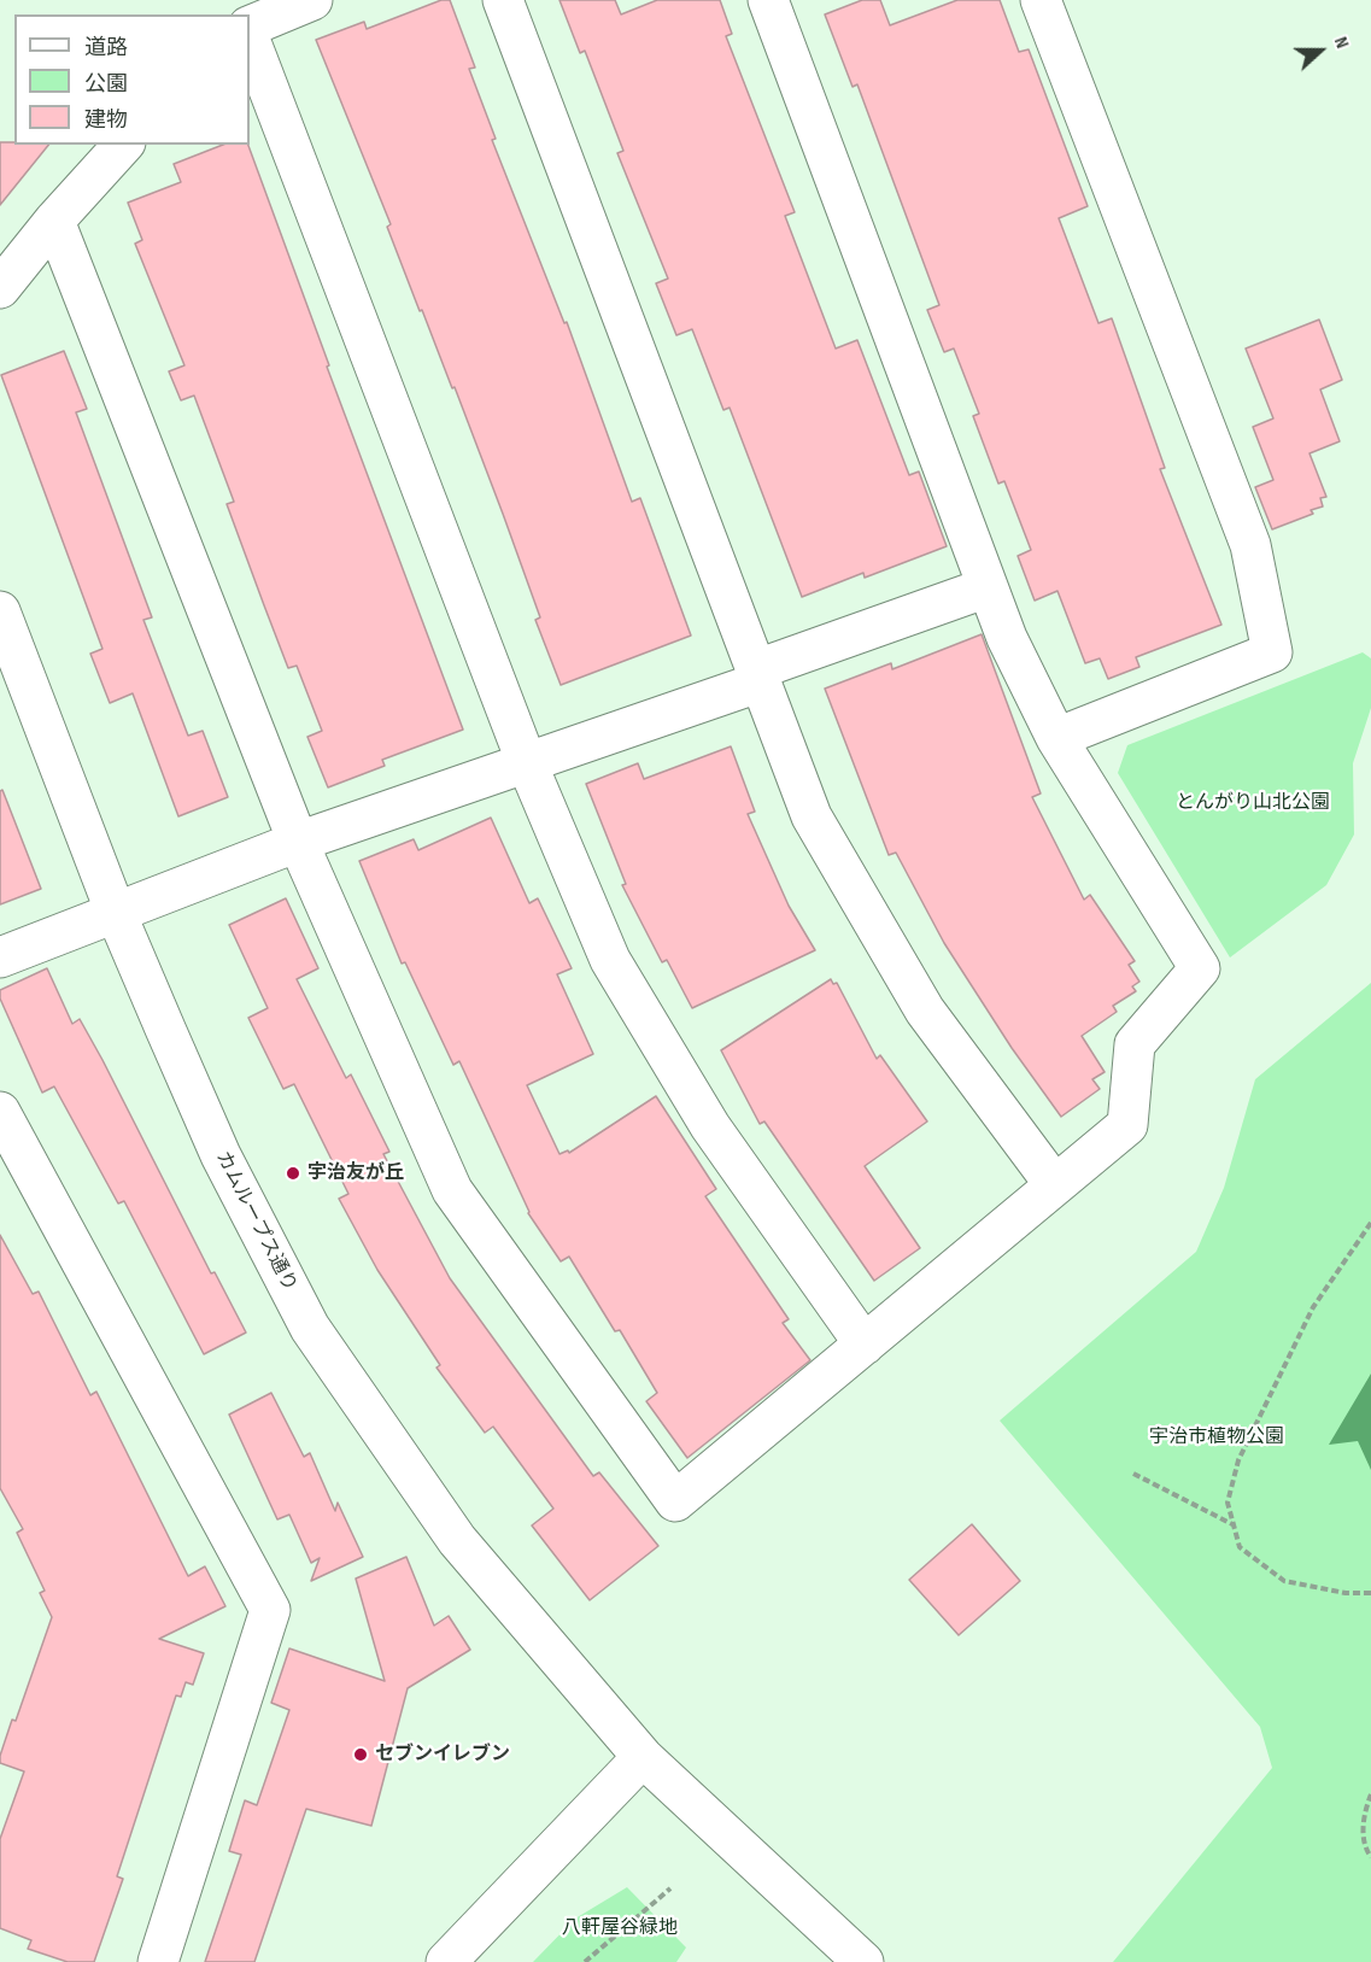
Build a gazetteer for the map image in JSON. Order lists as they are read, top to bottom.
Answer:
{
  "streets": {
    "street": ["カムループス通り"]
  },
  "parks": ["とんがり山北公園", "宇治市植物公園", "八軒屋谷緑地"],
  "places": ["宇治友が丘", "セブンイレブン"],
  "legend": ["道路", "公園", "建物"],
  "north": "right"
}
